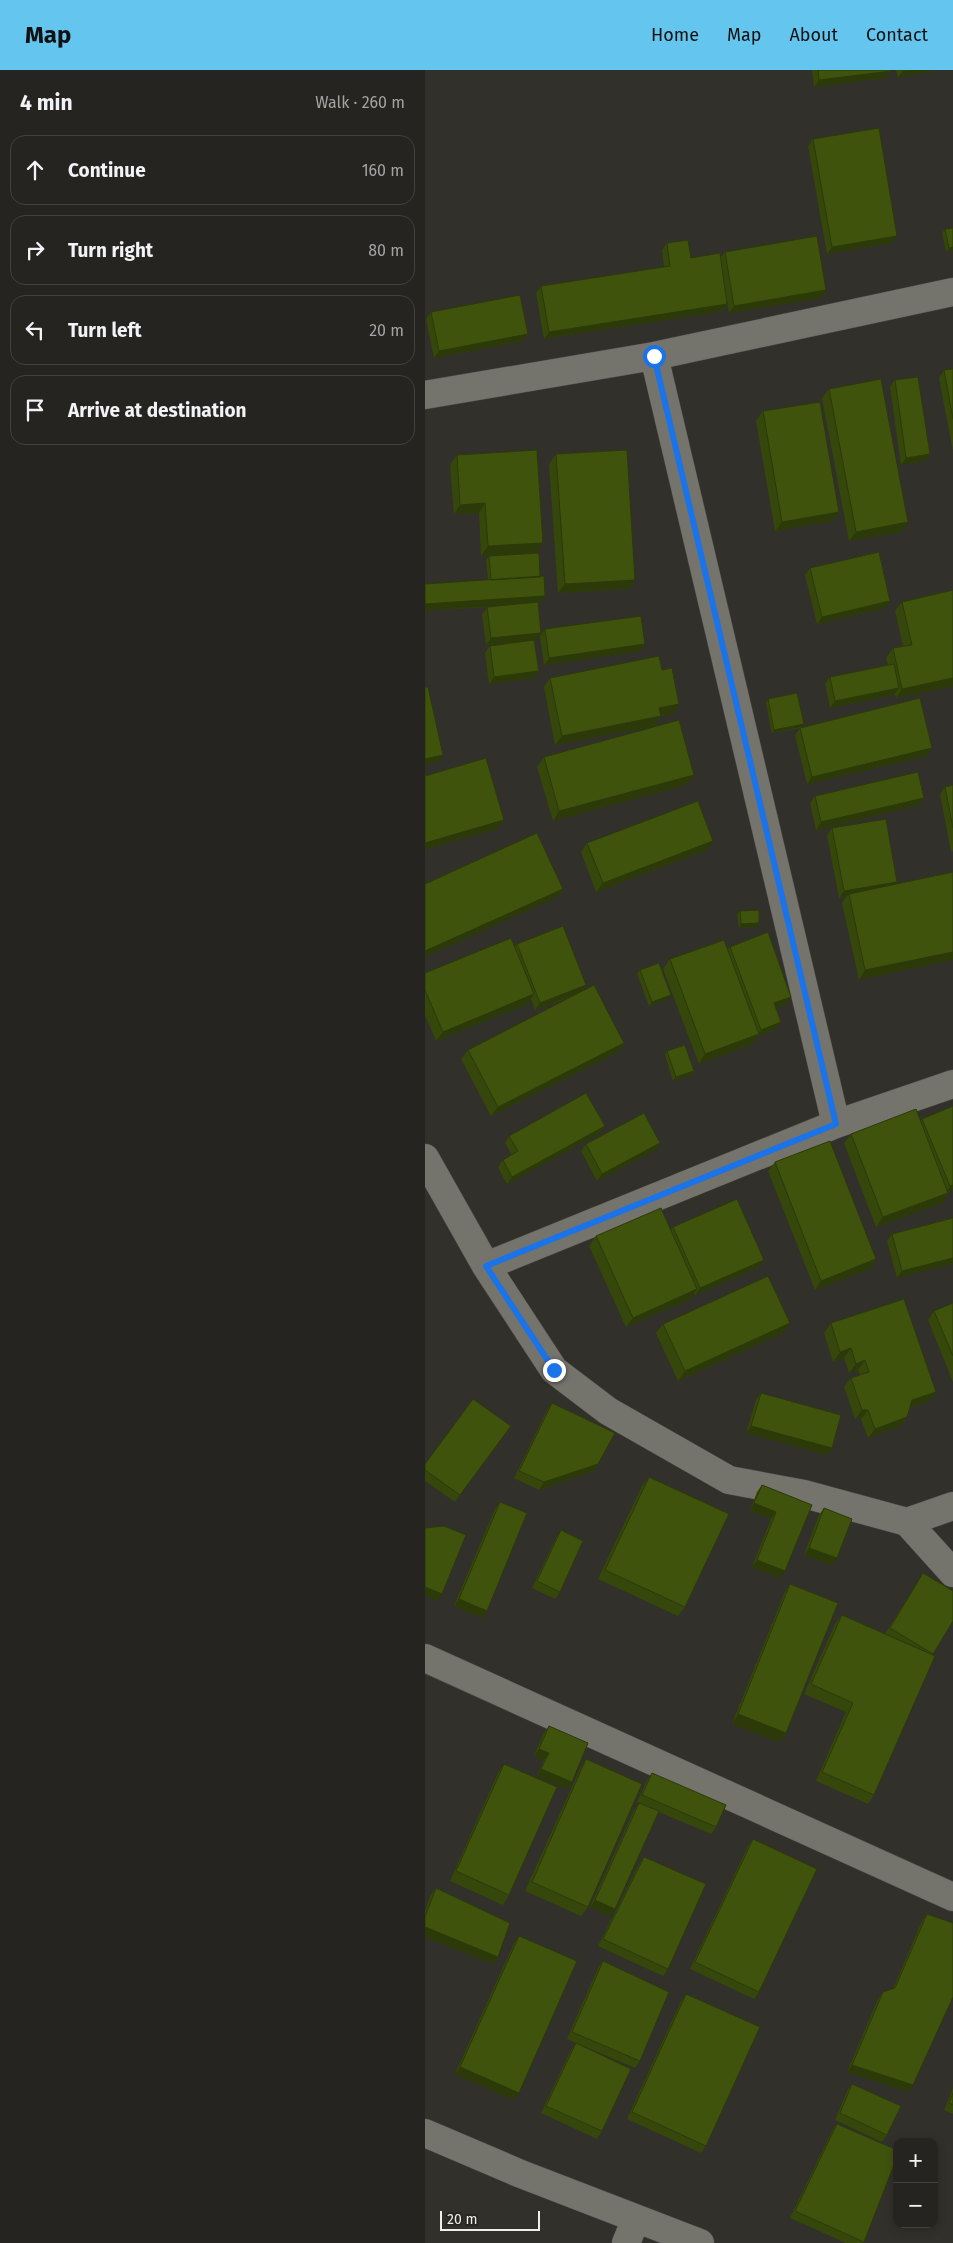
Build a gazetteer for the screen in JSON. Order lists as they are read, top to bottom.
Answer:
{
  "scale_bar": "20 m",
  "page": {
    "header": "Map",
    "nav": [
      "Home",
      "Map",
      "About",
      "Contact"
    ],
    "heading": ["4 min", "Walk · 260 m"],
    "list": [
      ["Continue", "160 m"],
      ["Turn right", "80 m"],
      ["Turn left", "20 m"],
      "Arrive at destination"
    ],
    "map_buttons": ["+", "−"],
    "scale": "20 m"
  }
}
